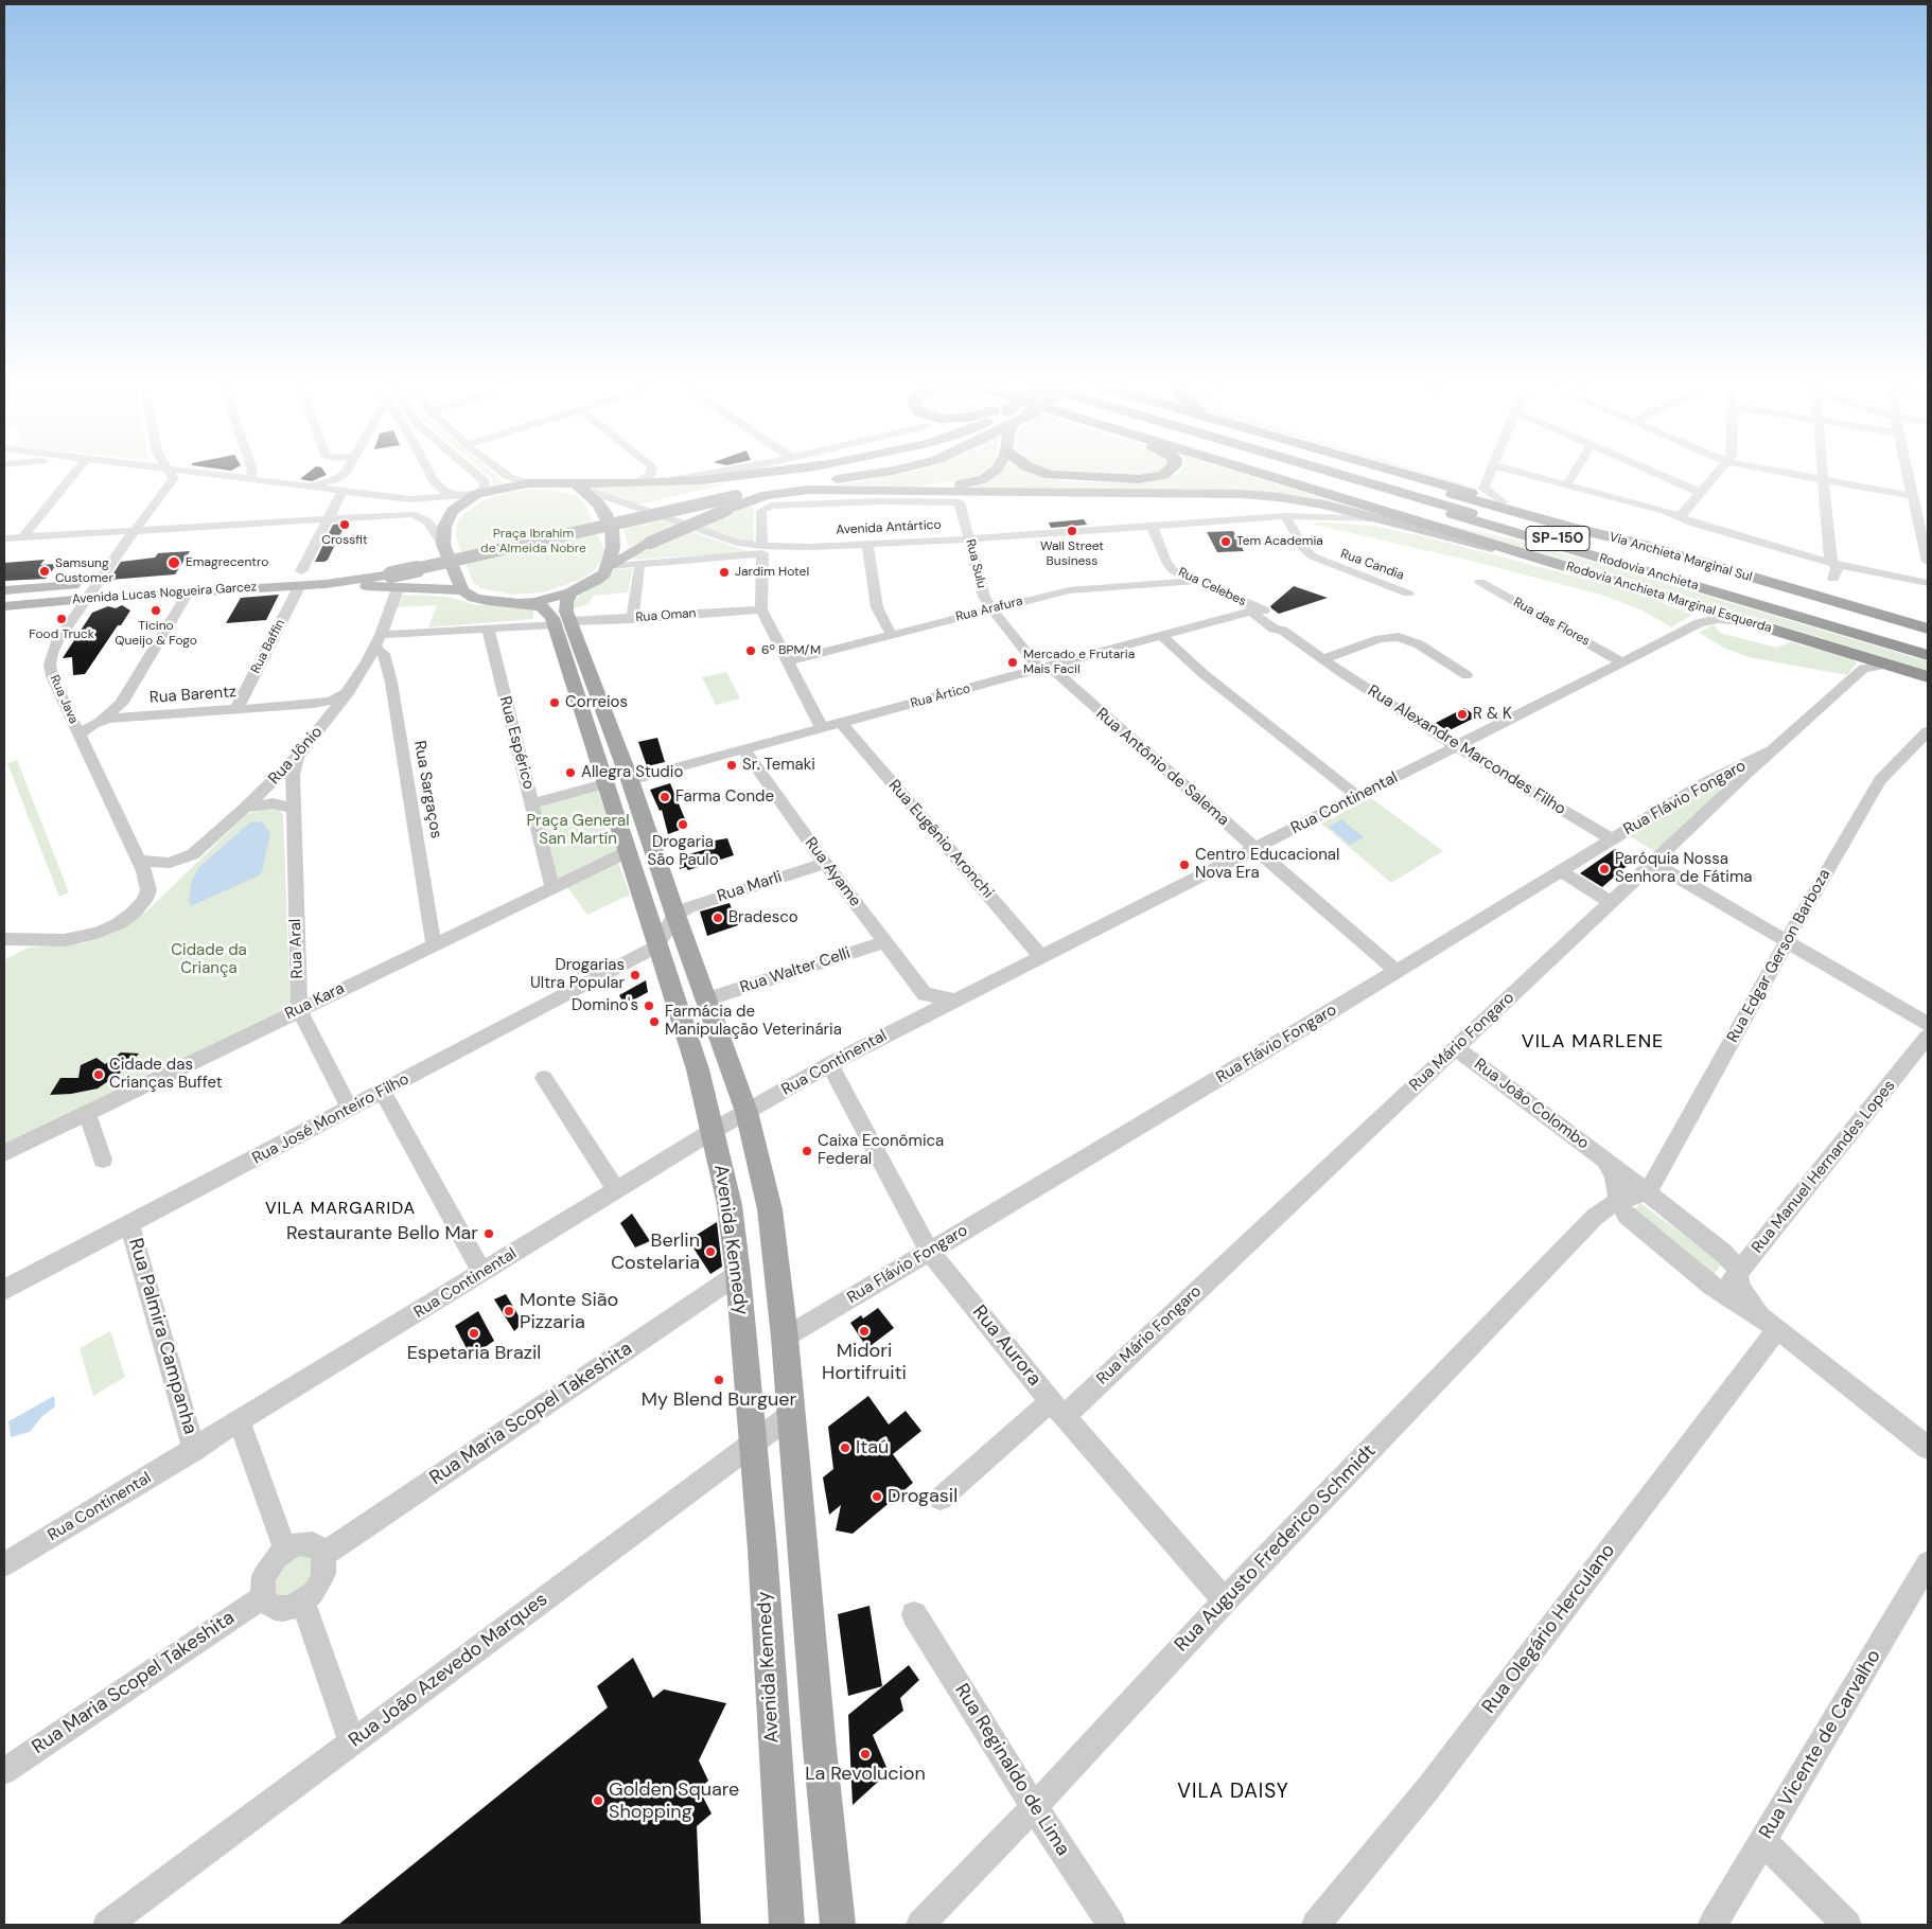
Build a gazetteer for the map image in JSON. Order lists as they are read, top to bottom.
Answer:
{
  "streets": {
    "highway": [
      "SP-150",
      "Via Anchieta Marginal Sul",
      "Rodovia Anchieta",
      "Rodovia Anchieta Marginal Esquerda"
    ],
    "main road": ["Avenida Lucas Nogueira Garcez", "Avenida Kennedy"],
    "street": [
      "Avenida Antártico",
      "Rua Sulu",
      "Rua Candia",
      "Rua Celebes",
      "Rua Arafura",
      "Rua Oman",
      "Rua das Flores",
      "Rua Baffin",
      "Rua Barentz",
      "Rua Ártico",
      "Rua Java",
      "Rua Espérico",
      "Rua Alexandre Marcondes Filho",
      "Rua Jônio",
      "Rua Antônio de Salema",
      "Rua Sargaços",
      "Rua Flávio Fongaro",
      "Rua Continental",
      "Rua Eugênio Aronchi",
      "Rua Ayame",
      "Rua Marli",
      "Rua Aral",
      "Rua Edgar Gerson Barboza",
      "Rua Walter Celli",
      "Rua Kara",
      "Rua Mário Fongaro",
      "Rua João Colombo",
      "Rua José Monteiro Filho",
      "Rua Manuel Hernandes Lopes",
      "Rua Palmira Campanha",
      "Rua Aurora",
      "Rua Maria Scopel Takeshita",
      "Rua Augusto Frederico Schmidt",
      "Rua Olegário Herculano",
      "Rua João Azevedo Marques",
      "Rua Vicente de Carvalho",
      "Rua Reginaldo de Lima"
    ]
  },
  "crossings": [
    ["Avenida Antártico", "Rua Sulu"],
    ["Avenida Antártico", "Rua Candia"],
    ["Avenida Antártico", "Rua Celebes"],
    ["Avenida Antártico", "Avenida Lucas Nogueira Garcez"],
    ["Avenida Antártico", "Avenida Kennedy"],
    ["Rua Sulu", "Rua Arafura"],
    ["Rua Sulu", "Rua Ártico"],
    ["Rua Sulu", "Rua Antônio de Salema"],
    ["Rua Celebes", "Rua Arafura"],
    ["Rua Celebes", "Rua Ártico"],
    ["Rua Celebes", "Rua Alexandre Marcondes Filho"],
    ["Avenida Lucas Nogueira Garcez", "Rua Baffin"],
    ["Avenida Lucas Nogueira Garcez", "Rua Java"],
    ["Avenida Lucas Nogueira Garcez", "Rua Jônio"],
    ["Avenida Lucas Nogueira Garcez", "Avenida Kennedy"],
    ["Rodovia Anchieta Marginal Esquerda", "Rua Continental"],
    ["Rodovia Anchieta Marginal Esquerda", "Rua Mário Fongaro"],
    ["Rua Oman", "Rua Espérico"],
    ["Rua Oman", "Rua Jônio"],
    ["Rua Oman", "Avenida Kennedy"],
    ["Rua das Flores", "Rua Continental"],
    ["Rua Baffin", "Rua Barentz"],
    ["Rua Barentz", "Rua Java"],
    ["Rua Barentz", "Rua Jônio"],
    ["Rua Ártico", "Rua Antônio de Salema"],
    ["Rua Ártico", "Rua Eugênio Aronchi"],
    ["Rua Ártico", "Rua Ayame"],
    ["Rua Ártico", "Avenida Kennedy"],
    ["Rua Java", "Rua Jônio"],
    ["Rua Espérico", "Rua Kara"],
    ["Rua Alexandre Marcondes Filho", "Rua Flávio Fongaro"],
    ["Rua Alexandre Marcondes Filho", "Rua Continental"],
    ["Rua Jônio", "Rua Sargaços"],
    ["Rua Jônio", "Rua Aral"],
    ["Rua Antônio de Salema", "Rua Flávio Fongaro"],
    ["Rua Antônio de Salema", "Rua Continental"],
    ["Rua Sargaços", "Rua Kara"],
    ["Rua Flávio Fongaro", "Rua Mário Fongaro"],
    ["Rua Flávio Fongaro", "Avenida Kennedy"],
    ["Rua Flávio Fongaro", "Rua Aurora"],
    ["Rua Continental", "Rua Eugênio Aronchi"],
    ["Rua Continental", "Avenida Kennedy"],
    ["Rua Continental", "Rua Palmira Campanha"],
    ["Rua Continental", "Rua Aurora"],
    ["Rua Ayame", "Rua Marli"],
    ["Rua Ayame", "Rua Walter Celli"],
    ["Rua Marli", "Avenida Kennedy"],
    ["Rua Aral", "Rua Kara"],
    ["Rua Aral", "Rua José Monteiro Filho"],
    ["Rua Edgar Gerson Barboza", "Rua João Colombo"],
    ["Rua Edgar Gerson Barboza", "Rua Augusto Frederico Schmidt"],
    ["Rua Walter Celli", "Avenida Kennedy"],
    ["Rua Kara", "Avenida Kennedy"],
    ["Rua Mário Fongaro", "Rua João Colombo"],
    ["Rua Mário Fongaro", "Rua Aurora"],
    ["Rua João Colombo", "Rua Manuel Hernandes Lopes"],
    ["Rua João Colombo", "Rua Augusto Frederico Schmidt"],
    ["Rua José Monteiro Filho", "Avenida Kennedy"],
    ["Rua José Monteiro Filho", "Rua Palmira Campanha"],
    ["Avenida Kennedy", "Rua Maria Scopel Takeshita"],
    ["Avenida Kennedy", "Rua João Azevedo Marques"],
    ["Rua Aurora", "Rua Augusto Frederico Schmidt"],
    ["Rua Augusto Frederico Schmidt", "Rua Reginaldo de Lima"]
  ],
  "districts": ["VILA MARLENE", "VILA MARGARIDA", "VILA DAISY"],
  "parks": ["Praça Ibrahim de Almeida Nobre", "Praça General San Martín", "Cidade da Criança"],
  "places": [
    "Crossfit",
    "Wall Street Business",
    "Tem Academia",
    "Emagrecentro",
    "Samsung Customer",
    "Jardim Hotel",
    "Ticino Queijo & Fogo",
    "Food Truck",
    "6º BPM/M",
    "Mercado e Frutaria Mais Facil",
    "Correios",
    "R & K",
    "Sr. Temaki",
    "Allegra Studio",
    "Farma Conde",
    "Drogaria São Paulo",
    "Centro Educacional Nova Era",
    "Paróquia Nossa Senhora de Fátima",
    "Bradesco",
    "Drogarias Ultra Popular",
    "Domino's",
    "Farmácia de Manipulação Veterinária",
    "Cidade das Crianças Buffet",
    "Caixa Econômica Federal",
    "Restaurante Bello Mar",
    "Berlin Costelaria",
    "Monte Sião Pizzaria",
    "Midori Hortifruiti",
    "Espetaria Brazil",
    "My Blend Burguer",
    "Itaú",
    "Drogasil",
    "La Revolucion",
    "Golden Square Shopping"
  ]
}
